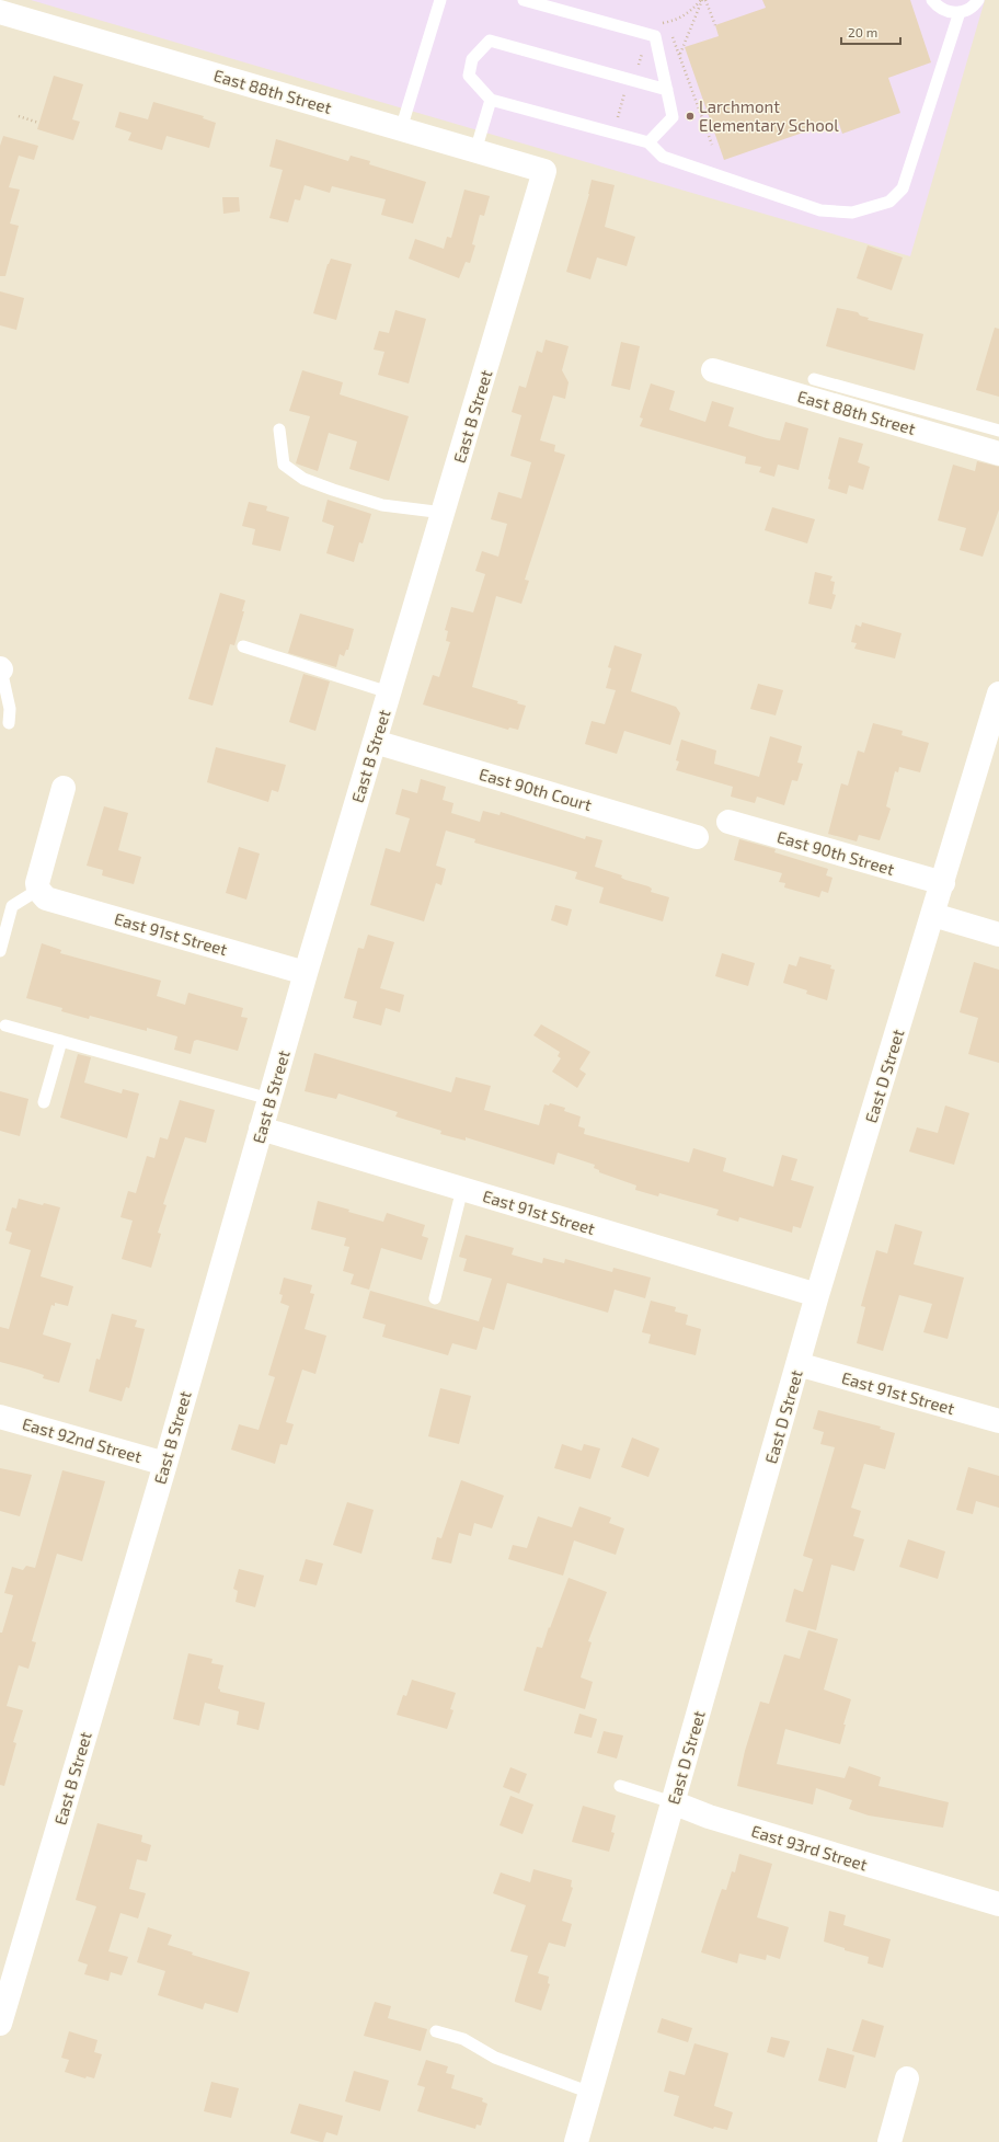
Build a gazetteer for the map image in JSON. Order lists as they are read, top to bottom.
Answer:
{
  "streets": {
    "street": [
      "East 88th Street",
      "East B Street",
      "East 90th Court",
      "East 90th Street",
      "East 91st Street",
      "East D Street",
      "East 92nd Street",
      "East 93rd Street"
    ]
  },
  "crossings": [
    ["East 88th Street", "East B Street"],
    ["East B Street", "East 90th Court"],
    ["East B Street", "East 91st Street"],
    ["East B Street", "East 92nd Street"],
    ["East 90th Street", "East D Street"],
    ["East 91st Street", "East D Street"],
    ["East D Street", "East 93rd Street"]
  ],
  "places": ["Larchmont Elementary School"],
  "scale_bar": "20 m"
}
